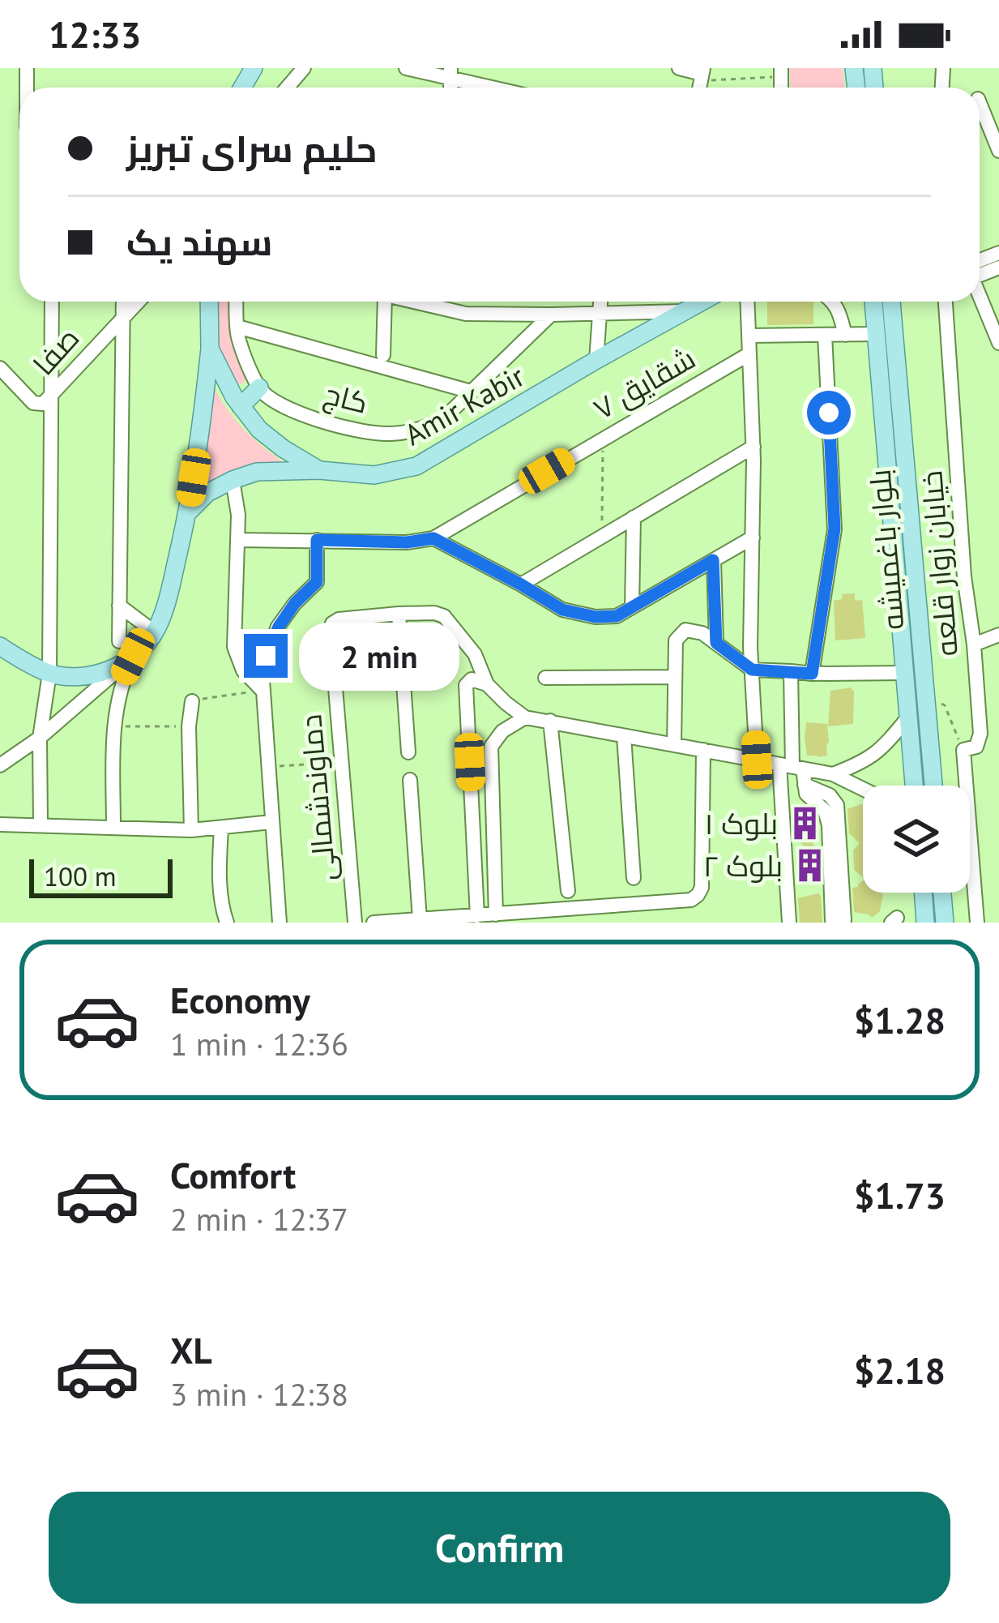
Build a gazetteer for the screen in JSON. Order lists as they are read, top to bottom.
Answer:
{
  "streets": {
    "main road": ["Amir Kabir", "بلوار باغمیشه"],
    "street": [
      "صفا",
      "شقایق ۷",
      "کاج",
      "خیابان زوار قلعه",
      "دماوندشمالی"
    ]
  },
  "crossings": [
    ["بلوار باغمیشه", "خیابان زوار قلعه"]
  ],
  "places": {
    "building": ["بلوک ۱", "بلوک ۲"]
  },
  "scale_bar": "100 m",
  "page": {
    "status": "12:33",
    "banner": ["حلیم سرای تبریز", "سهند یک"],
    "bubble": "2 min",
    "scale": "100 m",
    "list": [
      {
        "name": "Economy",
        "note": "1 min · 12:36",
        "value": "$1.28"
      },
      {
        "name": "Comfort",
        "note": "2 min · 12:37",
        "value": "$1.73"
      },
      {
        "name": "XL",
        "note": "3 min · 12:38",
        "value": "$2.18"
      }
    ],
    "buttons": "Confirm"
  }
}
